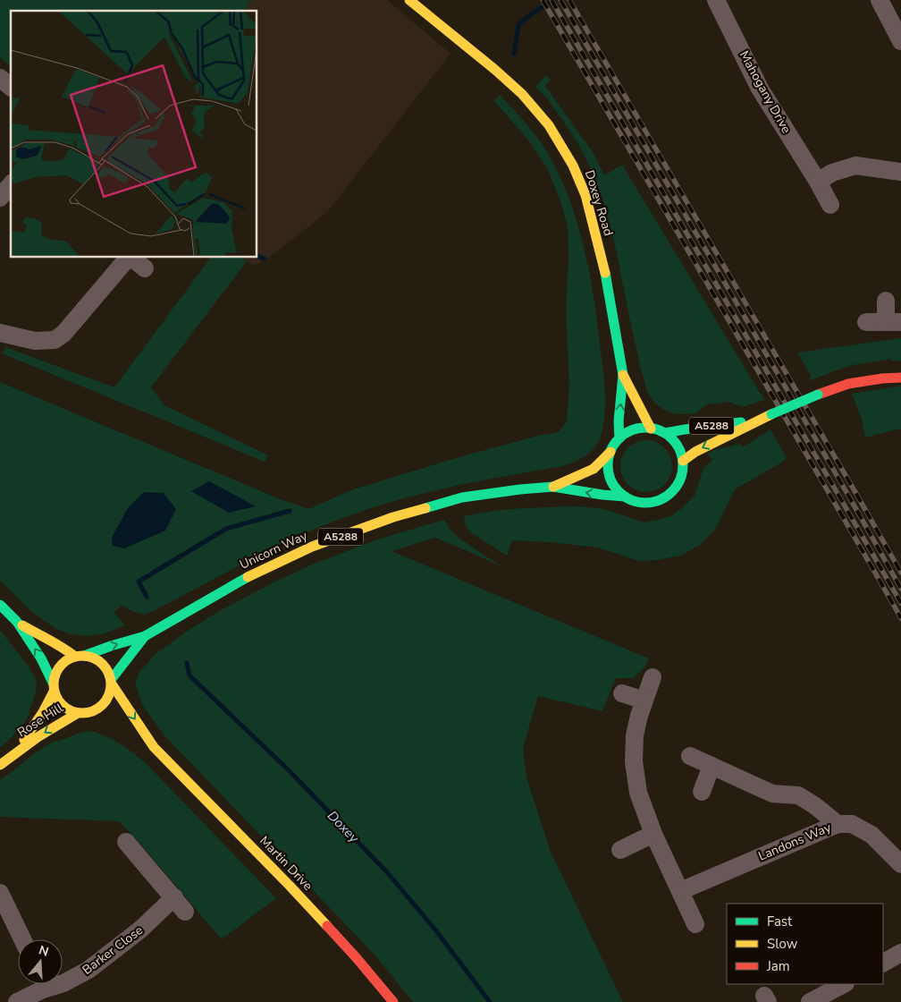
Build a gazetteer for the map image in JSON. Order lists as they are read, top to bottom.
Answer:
{
  "streets": {
    "main road": [
      "Doxey Road",
      "A5288",
      "Unicorn Way",
      "Rose Hill",
      "Martin Drive"
    ],
    "street": ["Mahogany Drive", "Landons Way", "Barker Close"]
  },
  "crossings": [
    ["Doxey Road", "A5288"],
    ["Doxey Road", "Unicorn Way"],
    ["A5288", "Unicorn Way"],
    ["A5288", "Rose Hill"],
    ["A5288", "Martin Drive"],
    ["Unicorn Way", "Rose Hill"],
    ["Unicorn Way", "Martin Drive"],
    ["Rose Hill", "Martin Drive"]
  ],
  "one_way": ["Rose Hill"],
  "water": ["Doxey"],
  "legend": ["Fast", "Slow", "Jam"],
  "north": "top"
}
